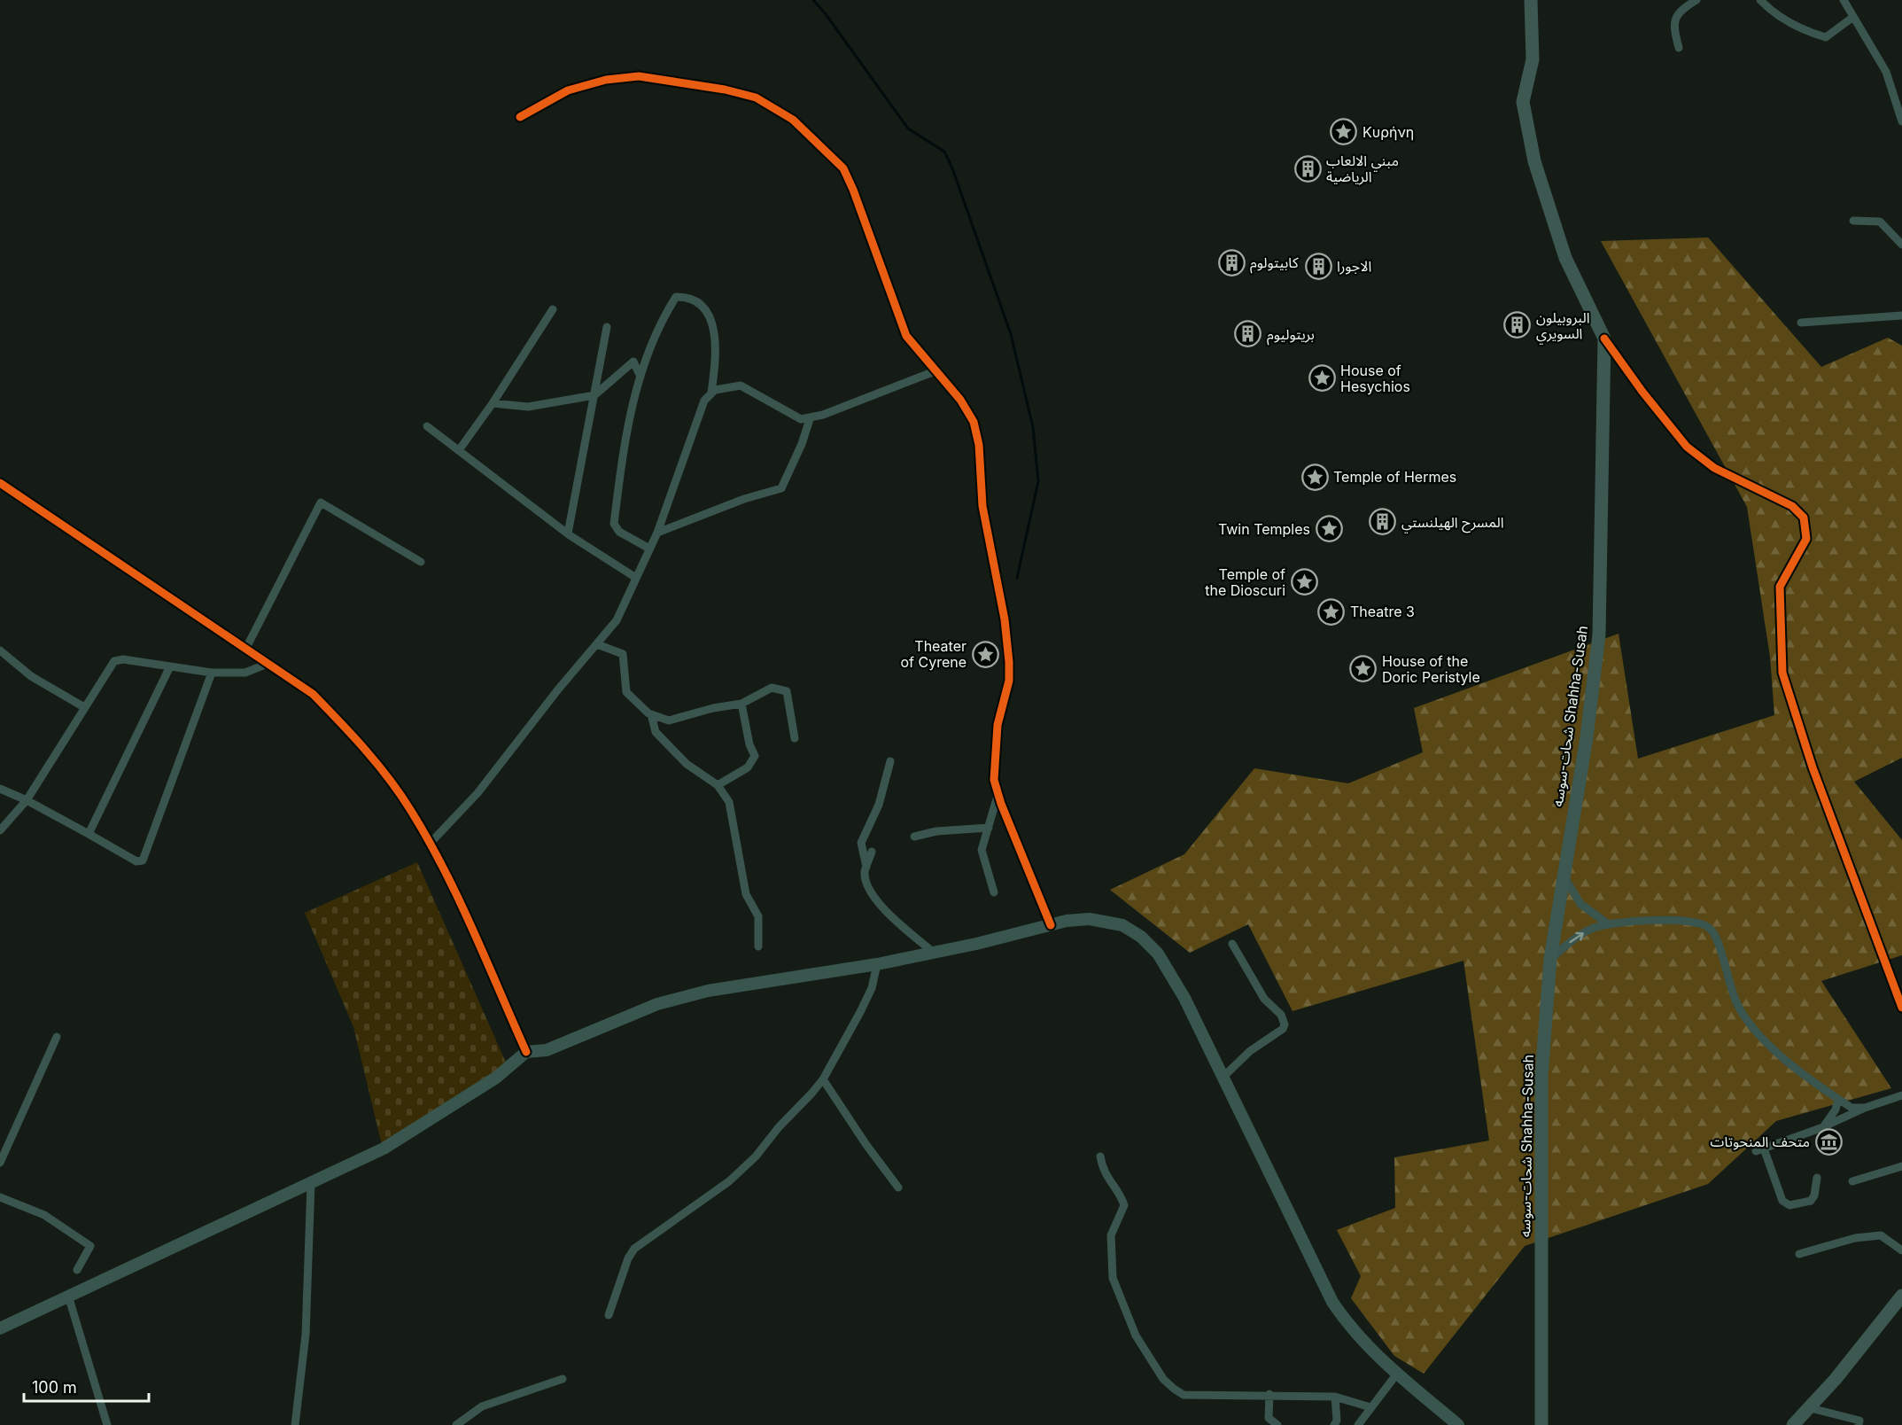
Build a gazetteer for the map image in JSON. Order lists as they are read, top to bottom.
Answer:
{
  "streets": {
    "main road": ["شحات-سوسه Shahha-Susah"]
  },
  "places": {
    "place": [
      "Κυρήνη",
      "House of Hesychios",
      "Temple of Hermes",
      "Twin Temples",
      "Temple of the Dioscuri",
      "Theatre 3",
      "Theater of Cyrene",
      "House of the Doric Peristyle"
    ],
    "building": [
      "مبني الالعاب الرياضية",
      "كابيتولوم",
      "الاجورا",
      "البروبيلون السويري",
      "بريتوليوم",
      "المسرح الهيلنستي"
    ],
    "museum": ["متحف المنحوتات"]
  },
  "scale_bar": "100 m"
}
